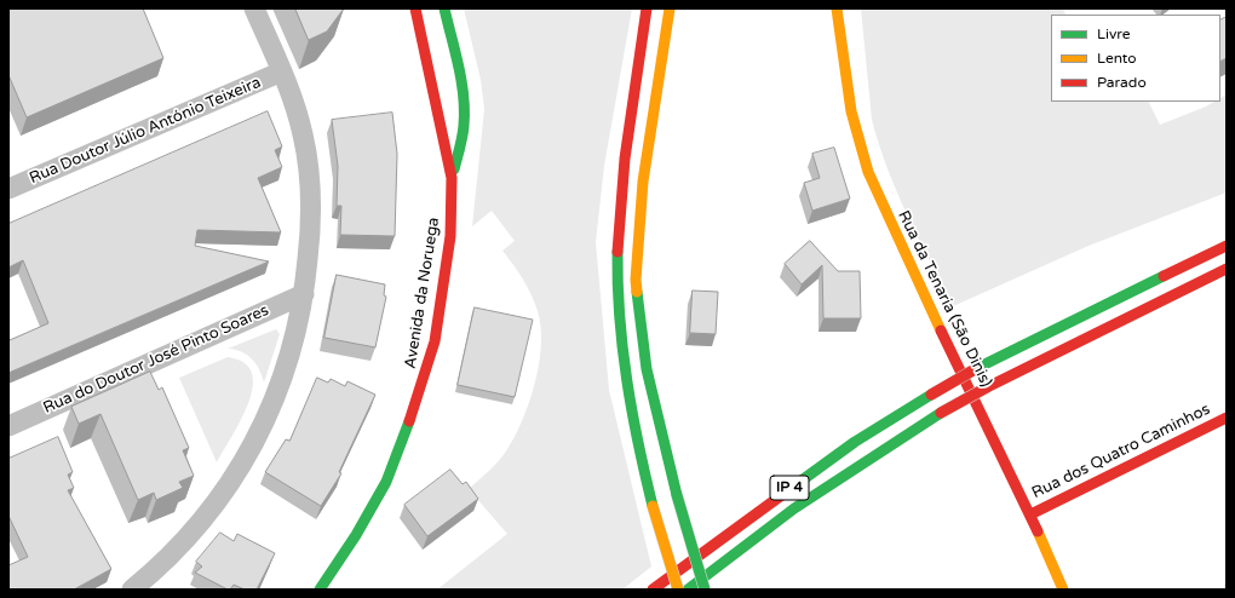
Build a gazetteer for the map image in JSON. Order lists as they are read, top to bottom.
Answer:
{
  "streets": {
    "main road": [
      "Avenida da Noruega",
      "Rua da Tenaria (São Dinis)",
      "Rua dos Quatro Caminhos",
      "IP 4"
    ],
    "street": ["Rua Doutor Júlio António Teixeira", "Rua do Doutor José Pinto Soares"]
  },
  "crossings": [
    ["Rua da Tenaria (São Dinis)", "Rua dos Quatro Caminhos"]
  ],
  "legend": ["Livre", "Lento", "Parado"]
}
